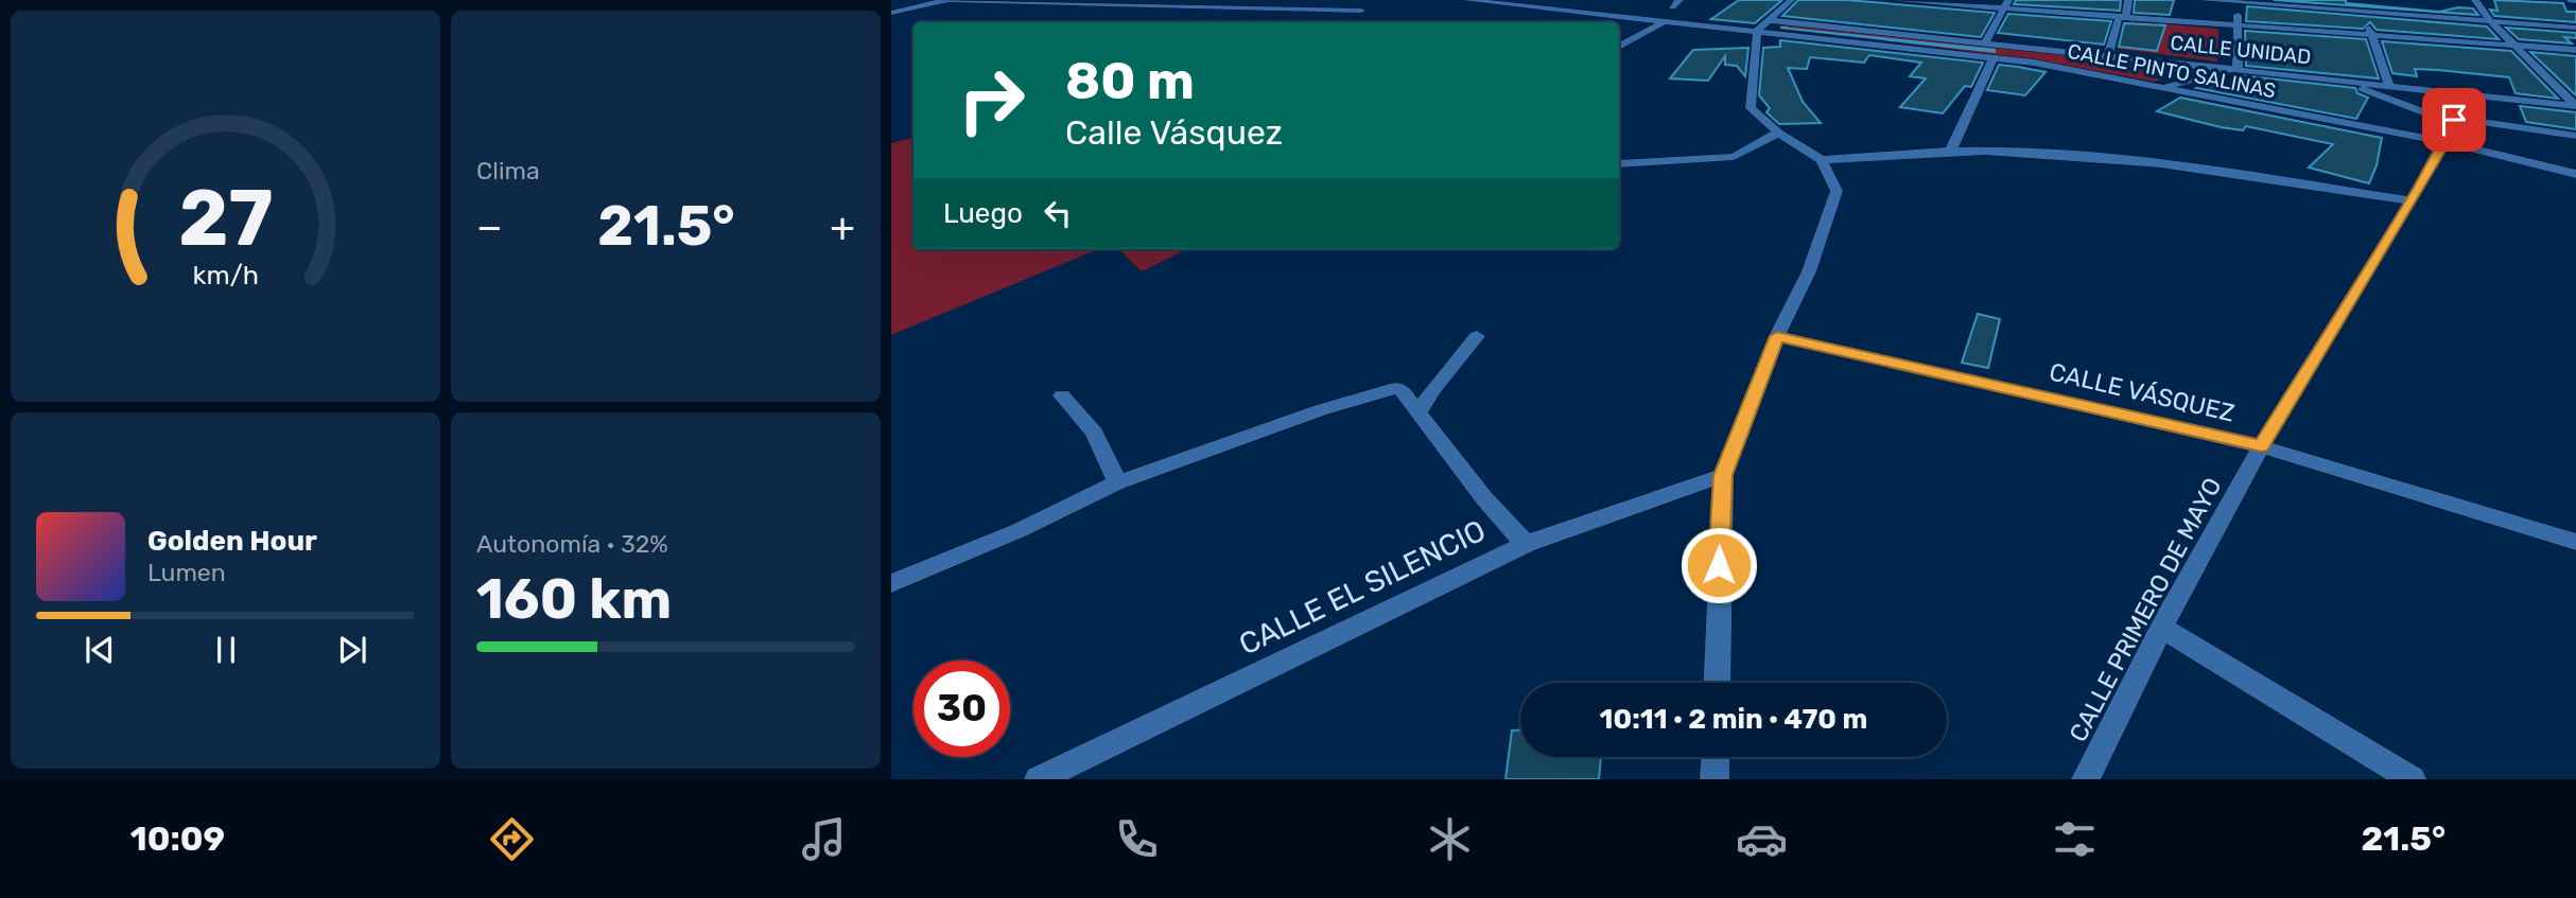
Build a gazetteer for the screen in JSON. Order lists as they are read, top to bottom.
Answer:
{
  "streets": {
    "street": [
      "CALLE UNIDAD",
      "CALLE PINTO SALINAS",
      "CALLE VÁSQUEZ",
      "CALLE EL SILENCIO",
      "CALLE PRIMERO DE MAYO"
    ]
  },
  "crossings": [
    ["CALLE PINTO SALINAS", "CALLE PRIMERO DE MAYO"],
    ["CALLE VÁSQUEZ", "CALLE PRIMERO DE MAYO"]
  ],
  "page": {
    "tile": [
      "Clima",
      ["Autonomía · 32%", "160 km"]
    ],
    "turn": ["80 m", "Calle Vásquez"],
    "then": "Luego",
    "heat": ["−", "21.5°", "+"],
    "song": ["Golden Hour", "Lumen"],
    "limit": "30",
    "trip": "10:11 · 2 min · 470 m",
    "tabs": ["10:09", "21.5°"],
    "gauge": ["27", "km/h"]
  }
}
